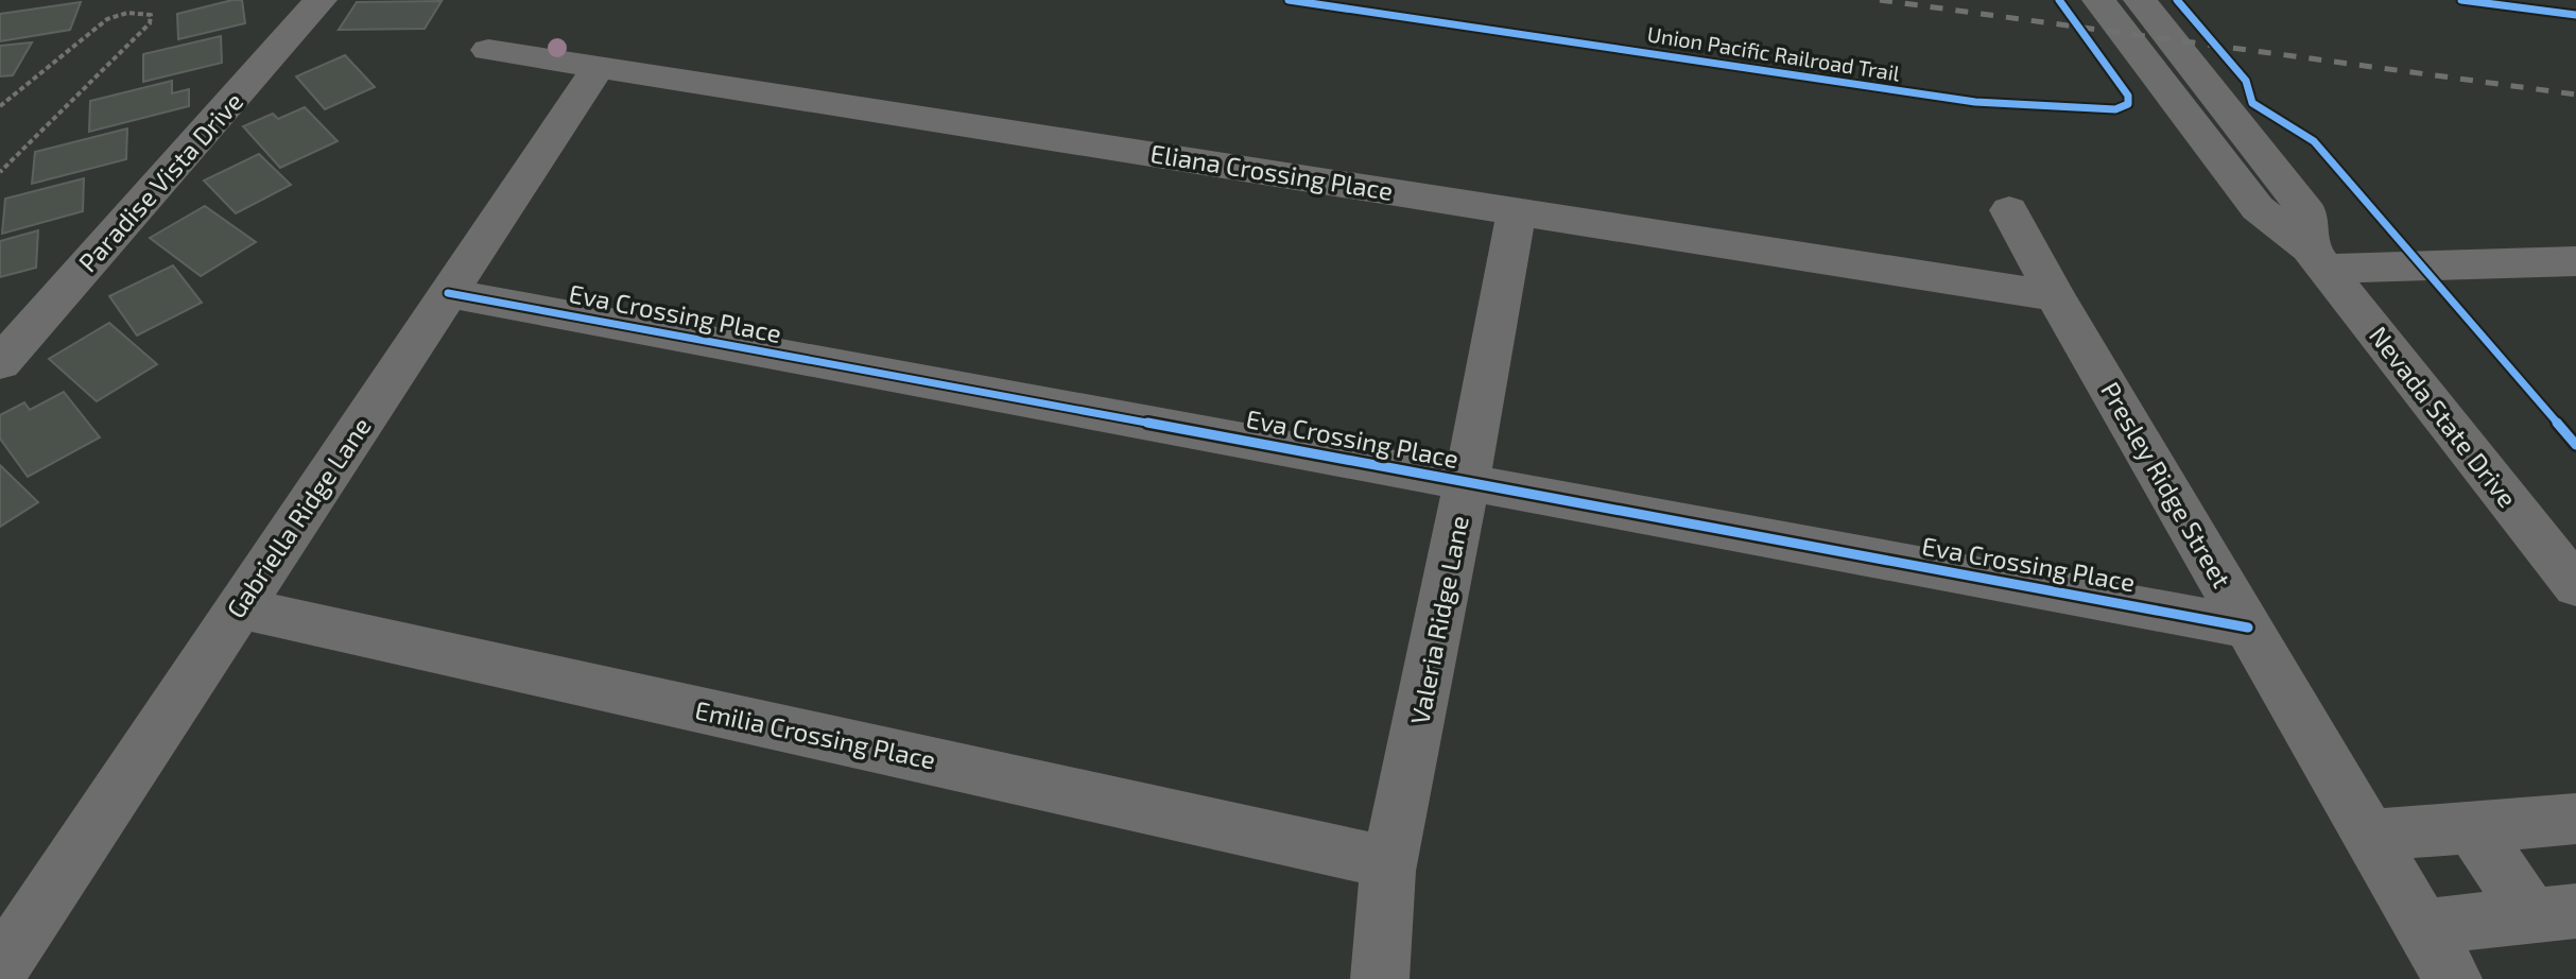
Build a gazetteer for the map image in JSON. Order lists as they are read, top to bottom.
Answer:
{
  "streets": {
    "street": [
      "Eliana Crossing Place",
      "Paradise Vista Drive",
      "Eva Crossing Place",
      "Nevada State Drive",
      "Presley Ridge Street",
      "Gabriella Ridge Lane",
      "Valeria Ridge Lane",
      "Emilia Crossing Place"
    ],
    "cycle path": ["Union Pacific Railroad Trail"]
  },
  "crossings": [
    ["Eliana Crossing Place", "Presley Ridge Street"],
    ["Eliana Crossing Place", "Gabriella Ridge Lane"],
    ["Eliana Crossing Place", "Valeria Ridge Lane"],
    ["Eva Crossing Place", "Presley Ridge Street"],
    ["Eva Crossing Place", "Gabriella Ridge Lane"],
    ["Eva Crossing Place", "Valeria Ridge Lane"],
    ["Gabriella Ridge Lane", "Emilia Crossing Place"],
    ["Valeria Ridge Lane", "Emilia Crossing Place"]
  ]
}
